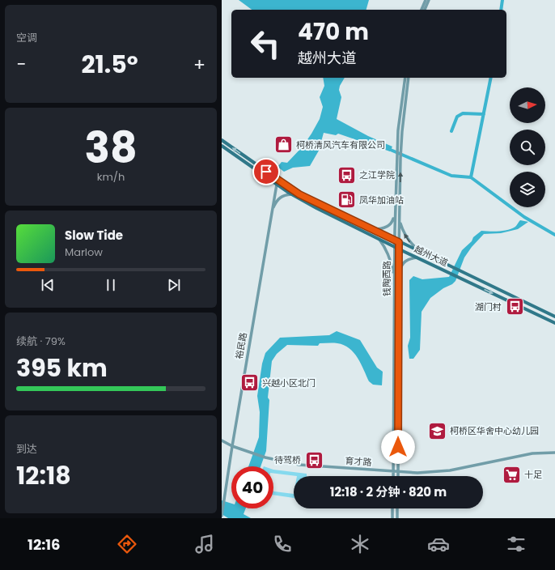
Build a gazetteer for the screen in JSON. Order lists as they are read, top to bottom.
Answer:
{
  "streets": {
    "main road": ["越州大道"],
    "street": ["钱陶西路", "裕民路", "育才路"]
  },
  "crossings": [
    ["越州大道", "钱陶西路"],
    ["越州大道", "裕民路"],
    ["钱陶西路", "育才路"],
    ["裕民路", "育才路"]
  ],
  "places": {
    "shop": ["柯桥清风汽车有限公司"],
    "bus stop": [
      "之江学院",
      "湖门村",
      "兴越小区北门",
      "待驾桥"
    ],
    "fuel station": ["凤华加油站"],
    "school or university": ["柯桥区华舍中心幼儿园"],
    "supermarket": ["十足"]
  },
  "north": "right",
  "page": {
    "tile": [
      "空调",
      ["38", "km/h"],
      ["续航 · 79%", "395 km"],
      ["到达", "12:18"]
    ],
    "turn": ["470 m", "越州大道"],
    "heat": ["−", "21.5°", "+"],
    "song": ["Slow Tide", "Marlow"],
    "limit": "40",
    "trip": "12:18 · 2 分钟 · 820 m",
    "tabs": "12:16"
  }
}
